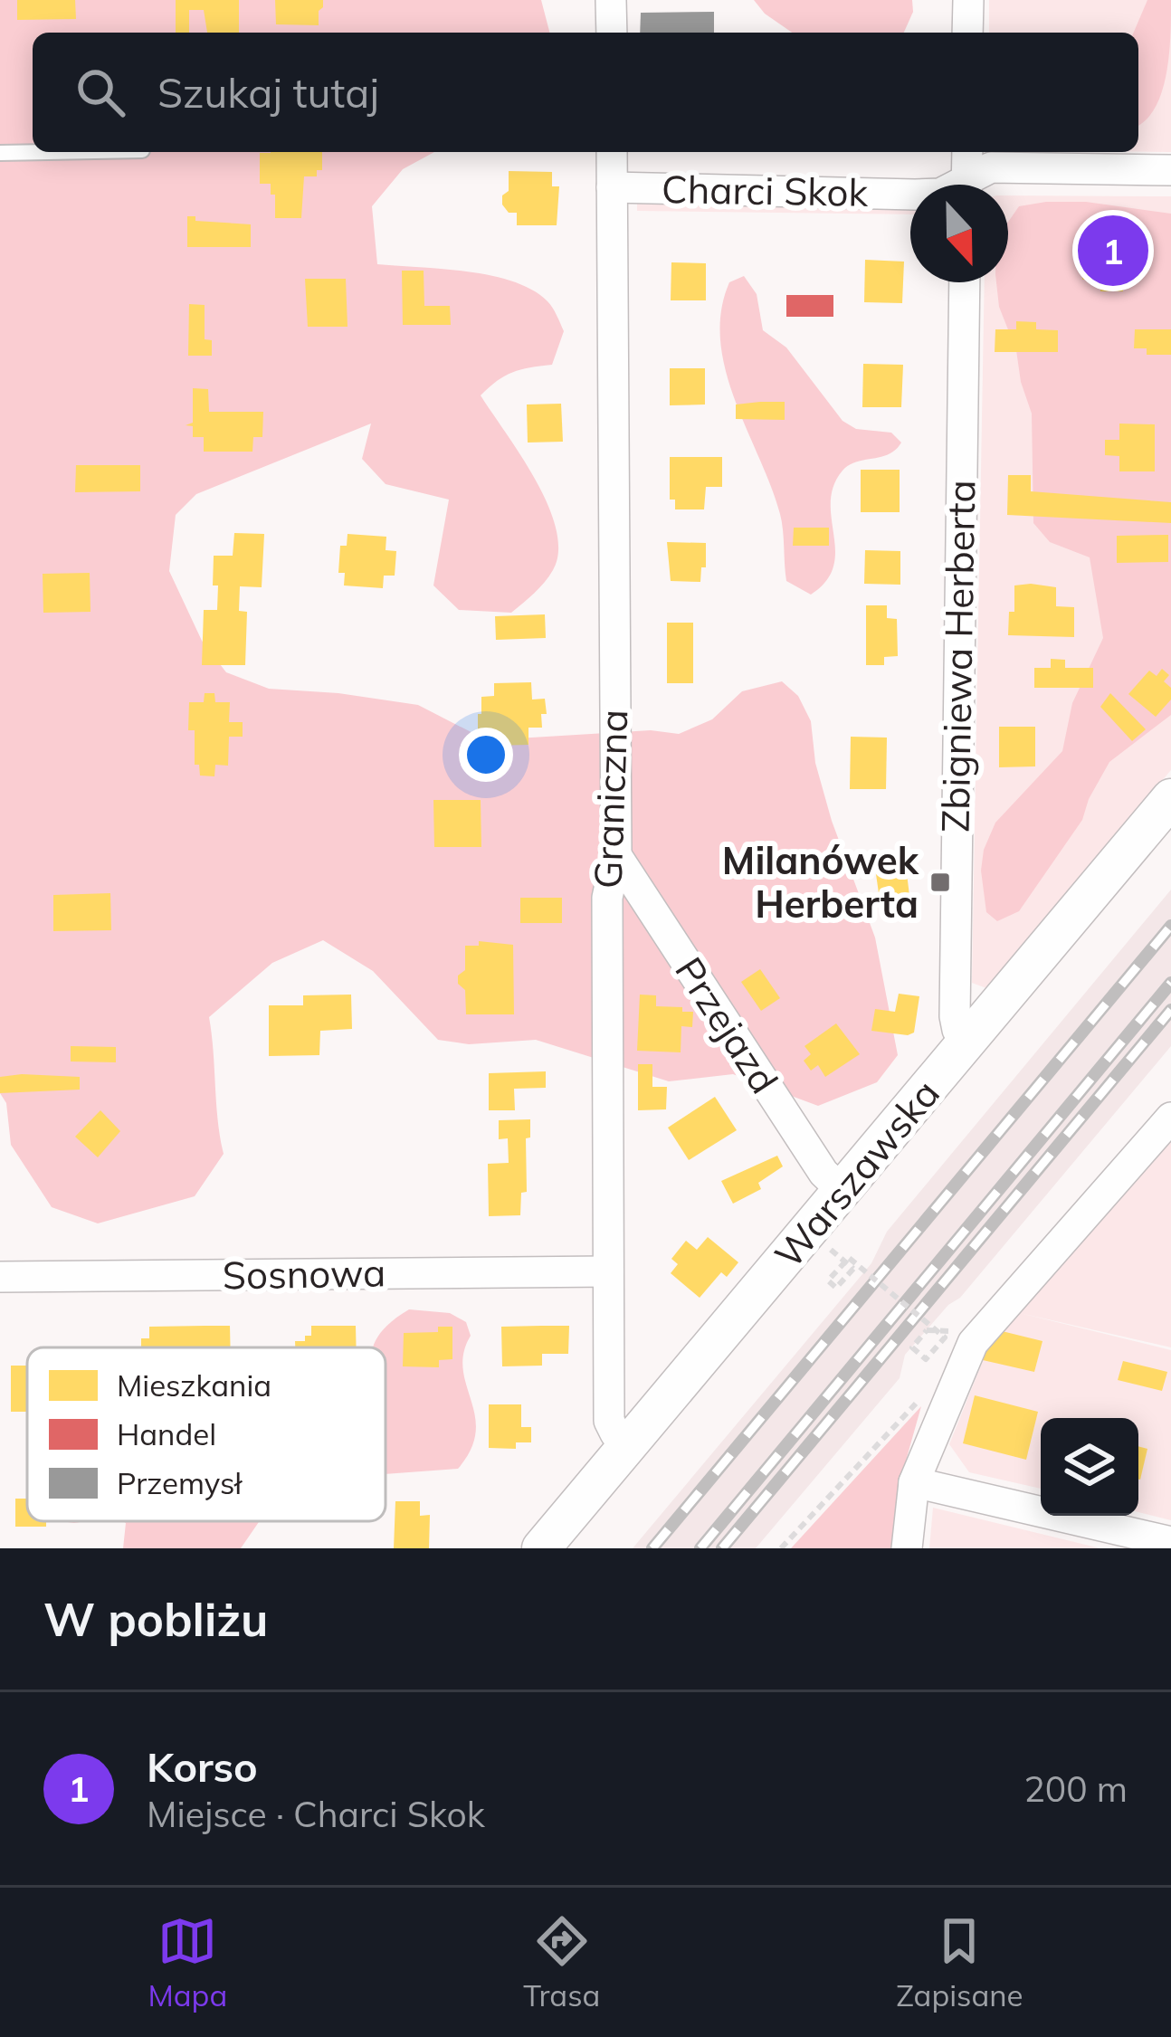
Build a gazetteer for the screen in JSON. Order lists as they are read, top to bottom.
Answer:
{
  "streets": {
    "street": [
      "Charci Skok",
      "Zbigniewa Herberta",
      "Graniczna",
      "Przejazd",
      "Warszawska",
      "Sosnowa"
    ]
  },
  "crossings": [
    ["Charci Skok", "Graniczna"],
    ["Zbigniewa Herberta", "Warszawska"],
    ["Graniczna", "Przejazd"],
    ["Graniczna", "Warszawska"],
    ["Graniczna", "Sosnowa"],
    ["Przejazd", "Warszawska"]
  ],
  "places": {
    "transit": ["Milanówek Herberta"]
  },
  "legend": ["Mieszkania", "Handel", "Przemysł"],
  "north": "bottom",
  "page": {
    "search": "Szukaj tutaj",
    "pins": "1",
    "heading": "W pobliżu",
    "list": [
      {
        "mark": "1",
        "name": "Korso",
        "note": "Miejsce · Charci Skok",
        "value": "200 m"
      }
    ],
    "nav": ["Mapa", "Trasa", "Zapisane"]
  }
}
